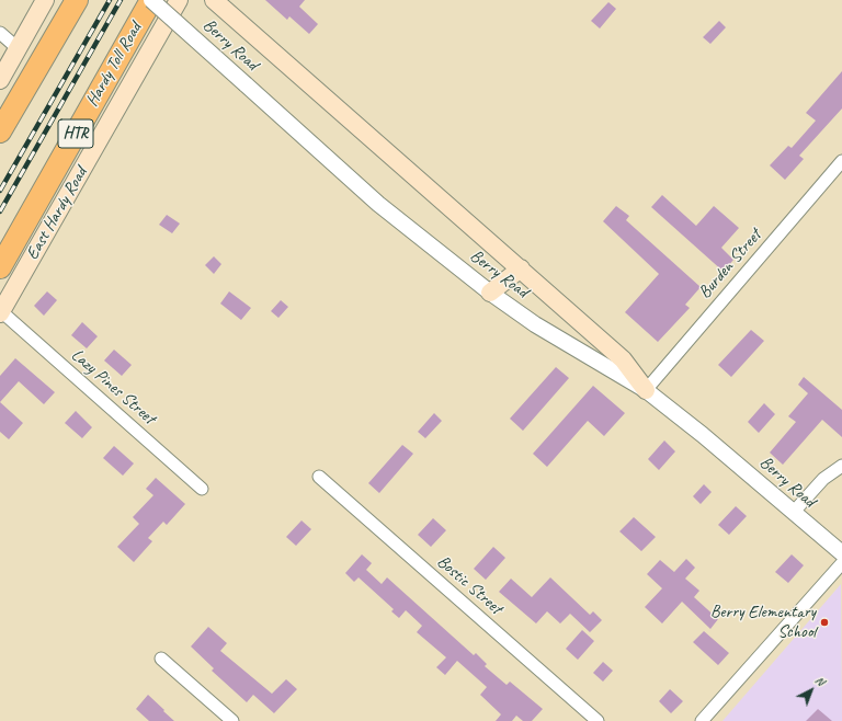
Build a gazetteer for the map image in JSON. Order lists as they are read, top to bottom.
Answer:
{
  "streets": {
    "highway": ["Hardy Toll Road", "HTR"],
    "main road": ["East Hardy Road"],
    "street": [
      "Berry Road",
      "Burden Street",
      "Lazy Pines Street",
      "Bostic Street"
    ]
  },
  "crossings": [
    ["Berry Road", "Hardy Toll Road"],
    ["Berry Road", "Burden Street"],
    ["East Hardy Road", "Lazy Pines Street"]
  ],
  "places": ["Berry Elementary School"],
  "north": "top right"
}
